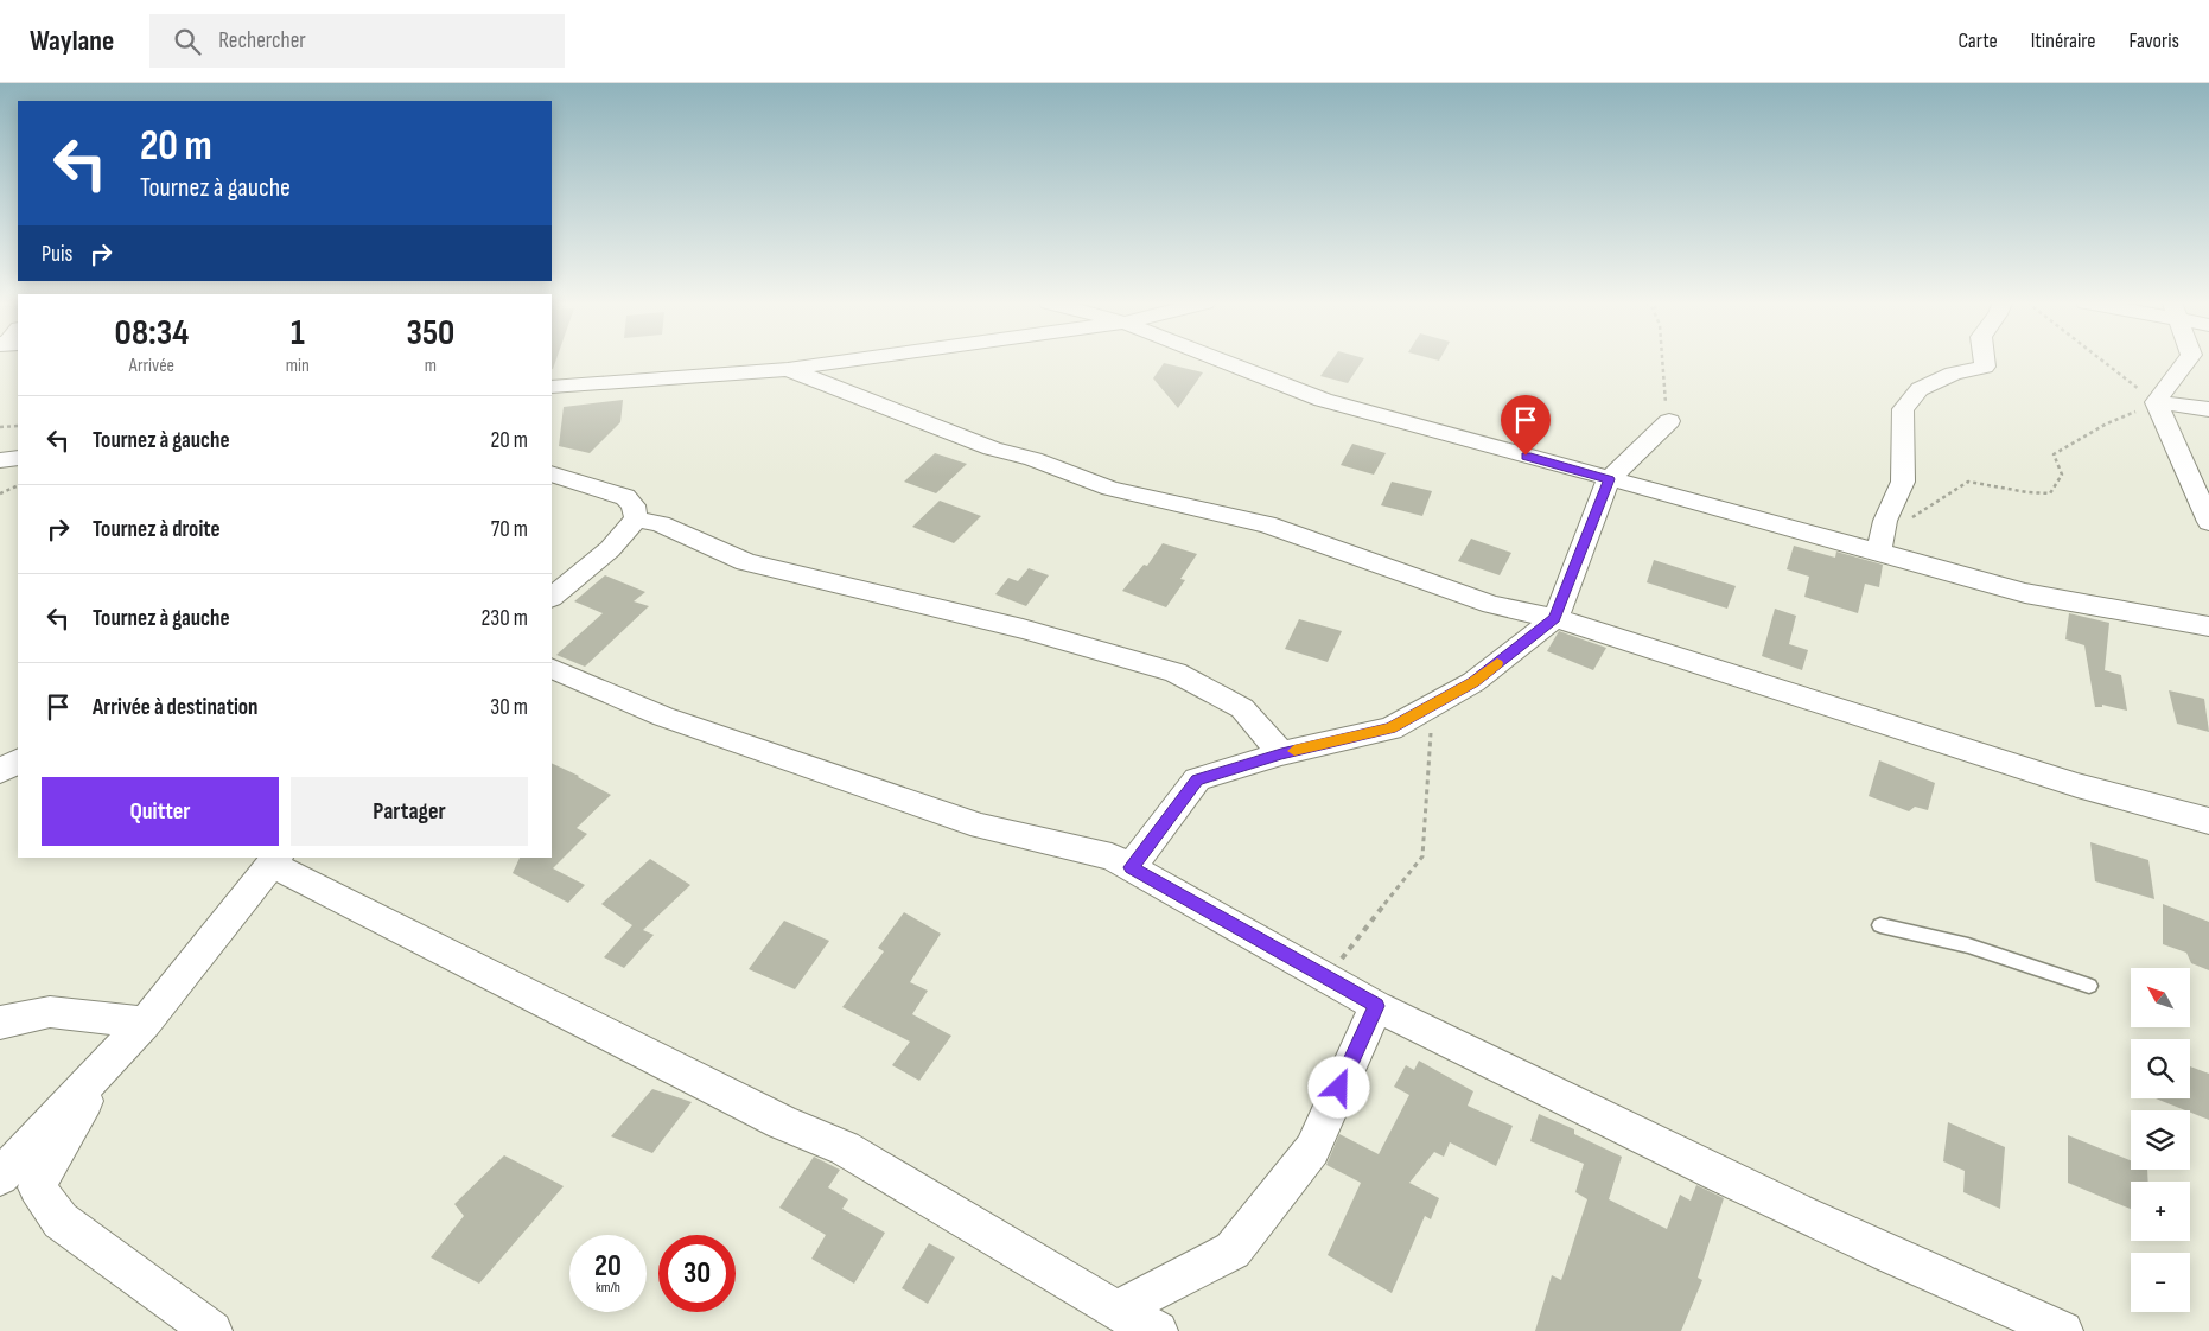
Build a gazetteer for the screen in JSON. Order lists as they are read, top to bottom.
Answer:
{
  "north": "top left",
  "page": {
    "header": "Waylane",
    "search": "Rechercher",
    "nav": ["Carte", "Itinéraire", "Favoris"],
    "turn": ["20 m", "Tournez à gauche"],
    "then": "Puis",
    "eta": [
      "08:34",
      "Arrivée",
      "1",
      "min",
      "350",
      "m"
    ],
    "list": [
      {
        "name": "Tournez à gauche",
        "value": "20 m"
      },
      {
        "name": "Tournez à droite",
        "value": "70 m"
      },
      {
        "name": "Tournez à gauche",
        "value": "230 m"
      },
      {
        "name": "Arrivée à destination",
        "value": "30 m"
      }
    ],
    "buttons": ["Quitter", "Partager"],
    "map_buttons": ["+", "−"],
    "speed": "20 km/h",
    "limit": "30"
  }
}
